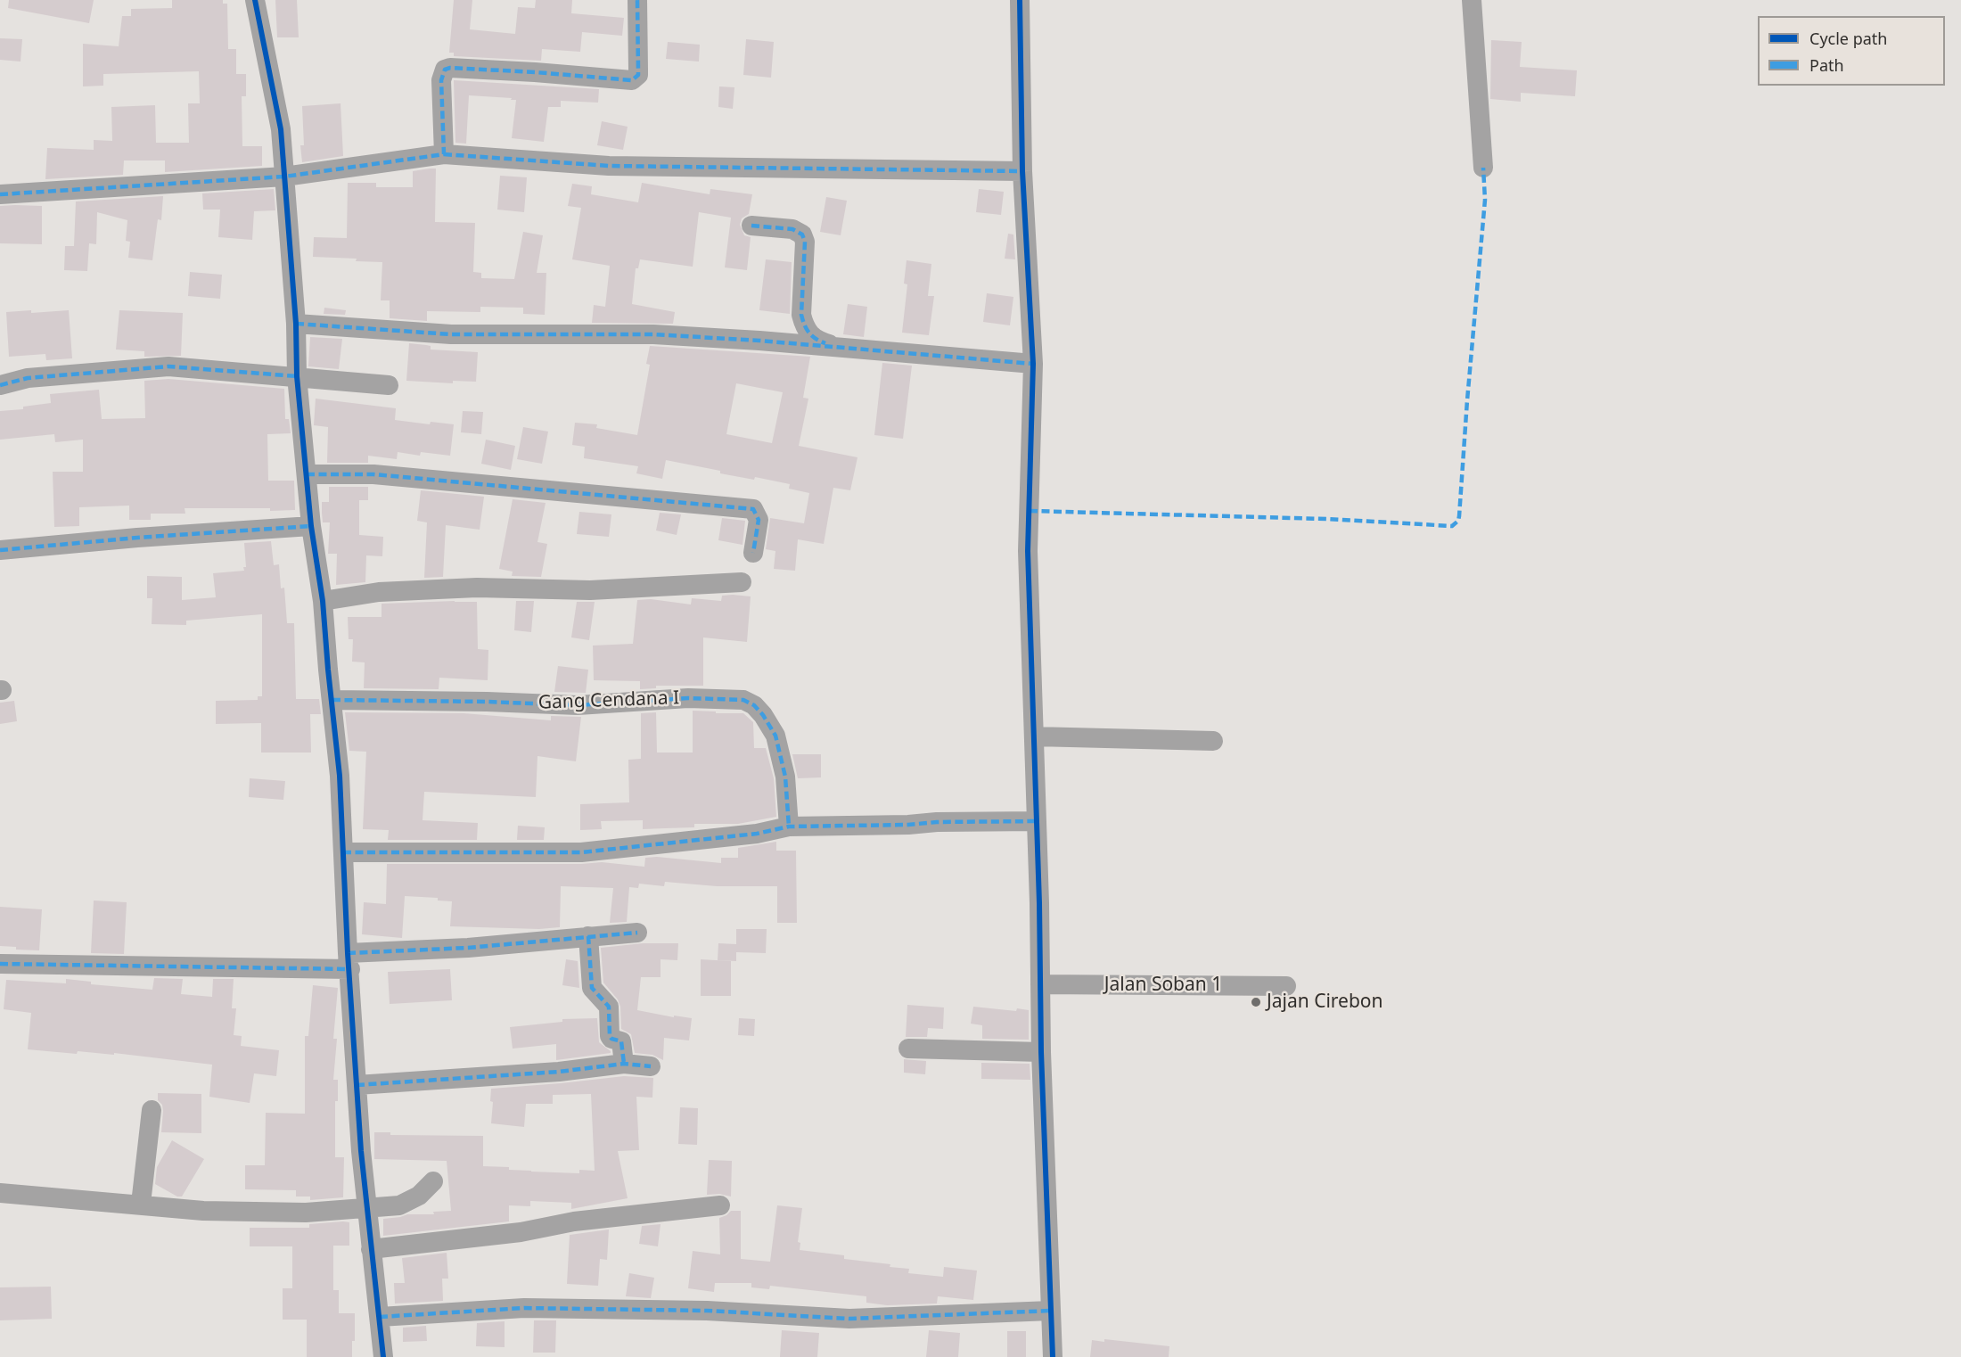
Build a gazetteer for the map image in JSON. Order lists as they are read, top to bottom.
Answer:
{
  "streets": {
    "street": ["Gang Cendana I", "Jalan Soban 1"]
  },
  "places": ["Jajan Cirebon"],
  "legend": ["Cycle path", "Path"]
}
